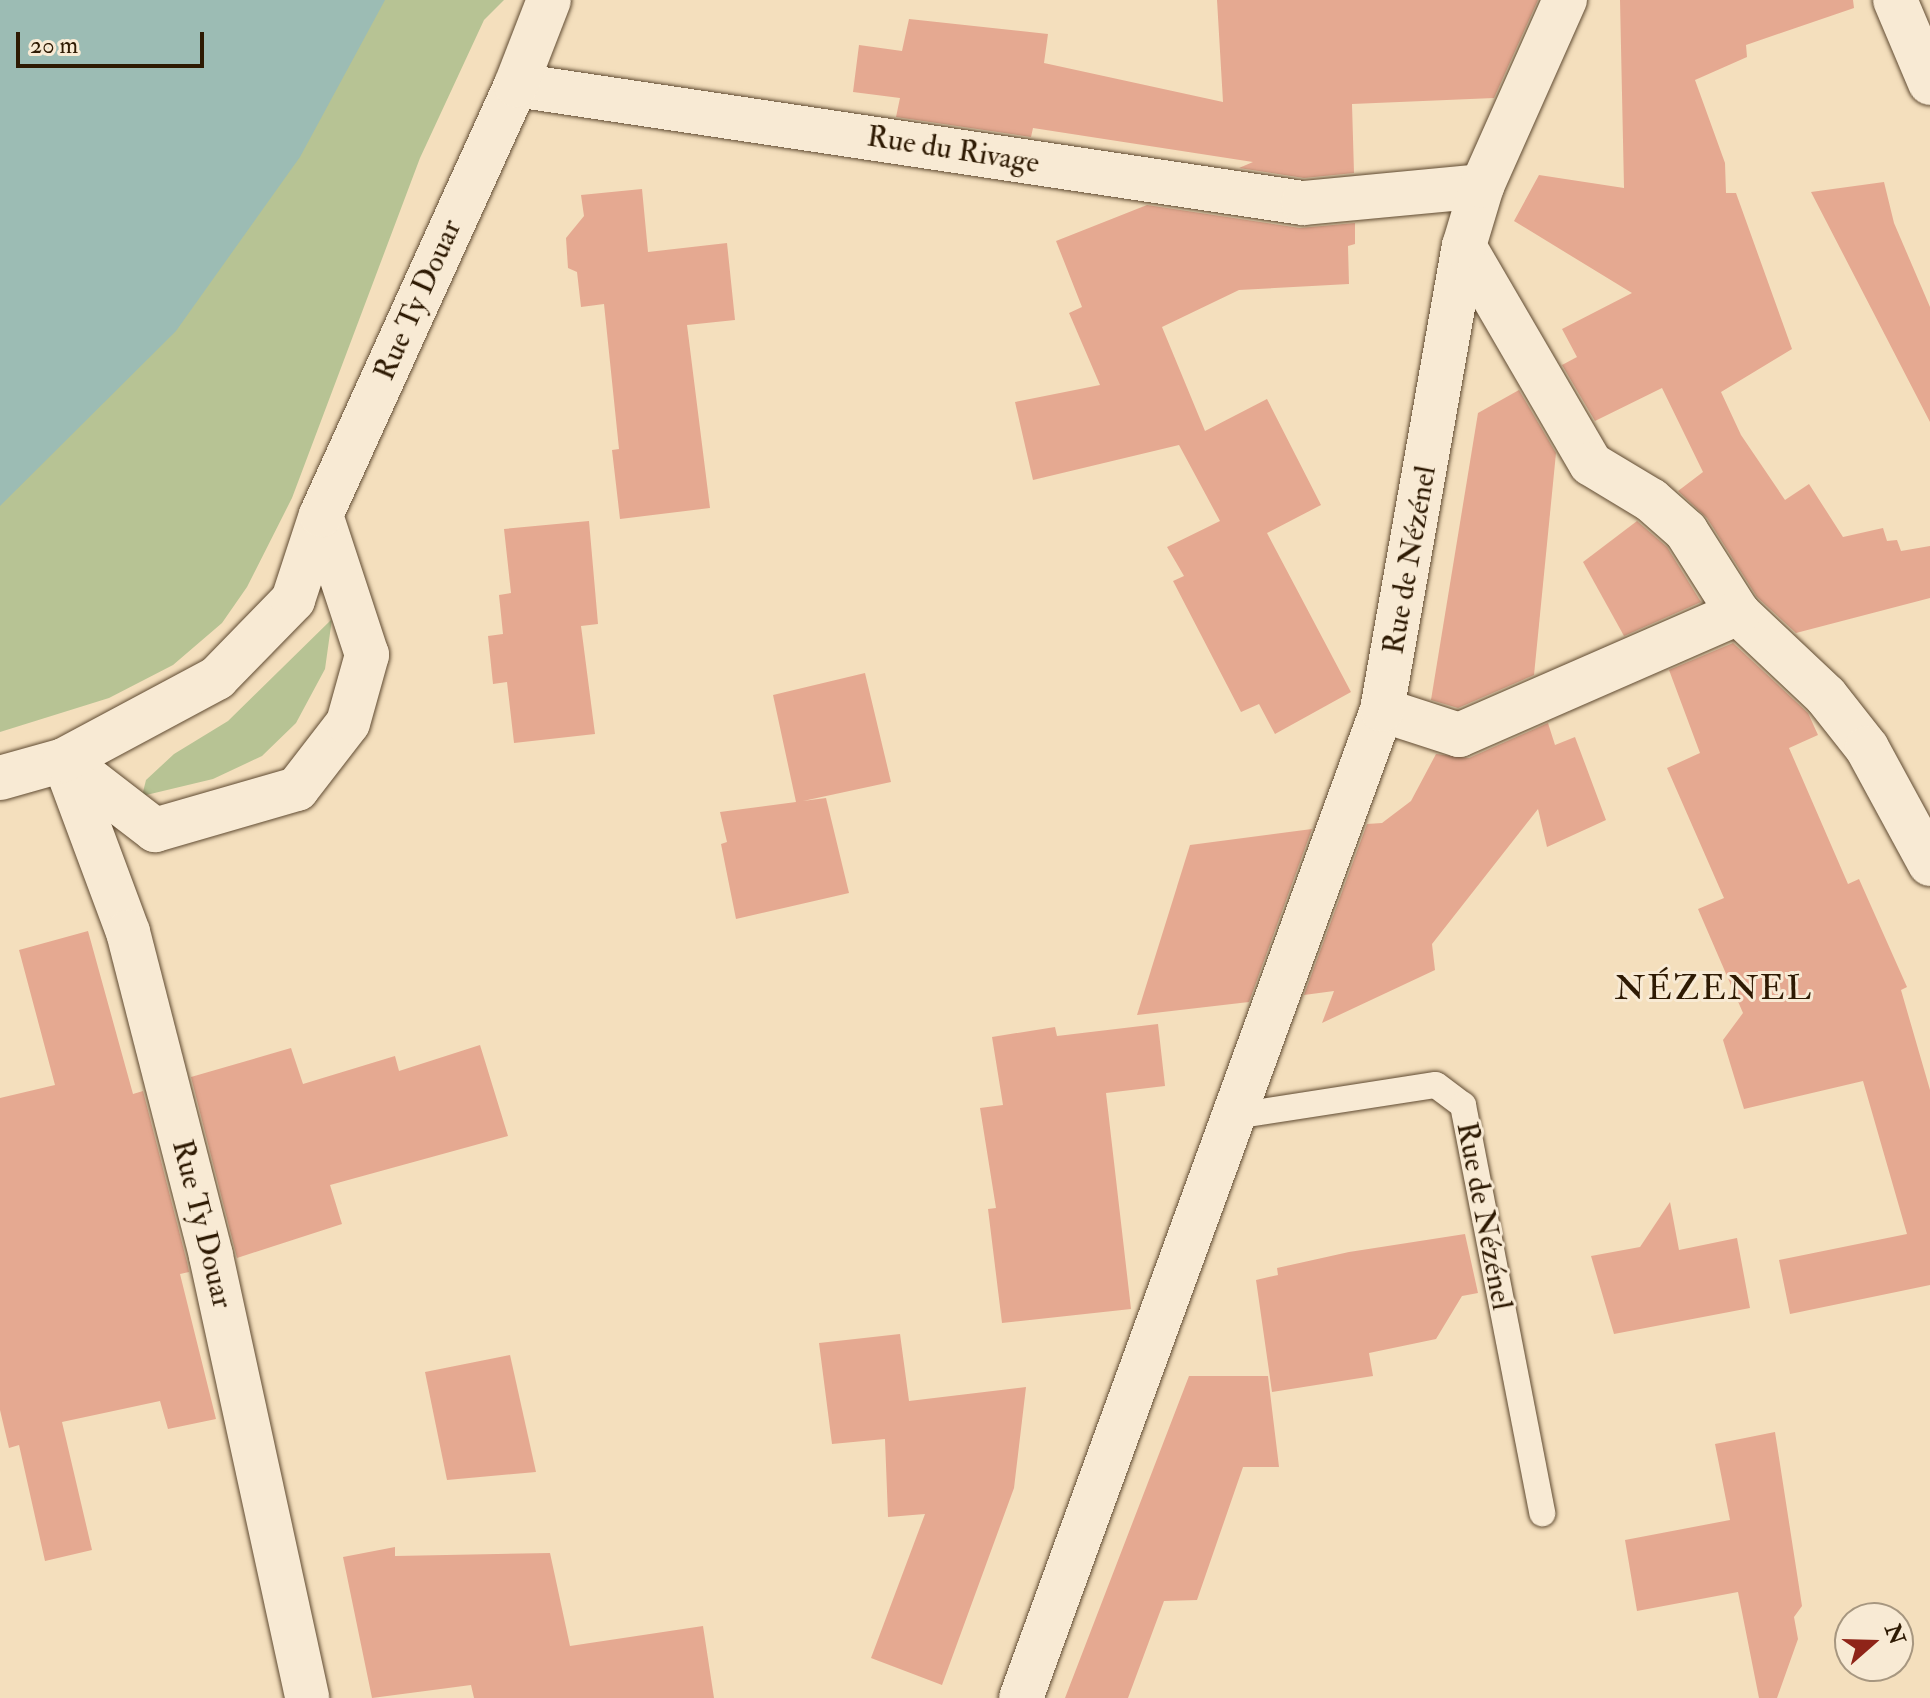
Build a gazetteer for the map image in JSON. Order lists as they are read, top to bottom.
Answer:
{
  "streets": {
    "street": ["Rue du Rivage", "Rue Ty Douar", "Rue de Nézénel"]
  },
  "crossings": [
    ["Rue du Rivage", "Rue Ty Douar"],
    ["Rue du Rivage", "Rue de Nézénel"]
  ],
  "districts": ["NÉZENEL"],
  "scale_bar": "20 m",
  "north": "right"
}
